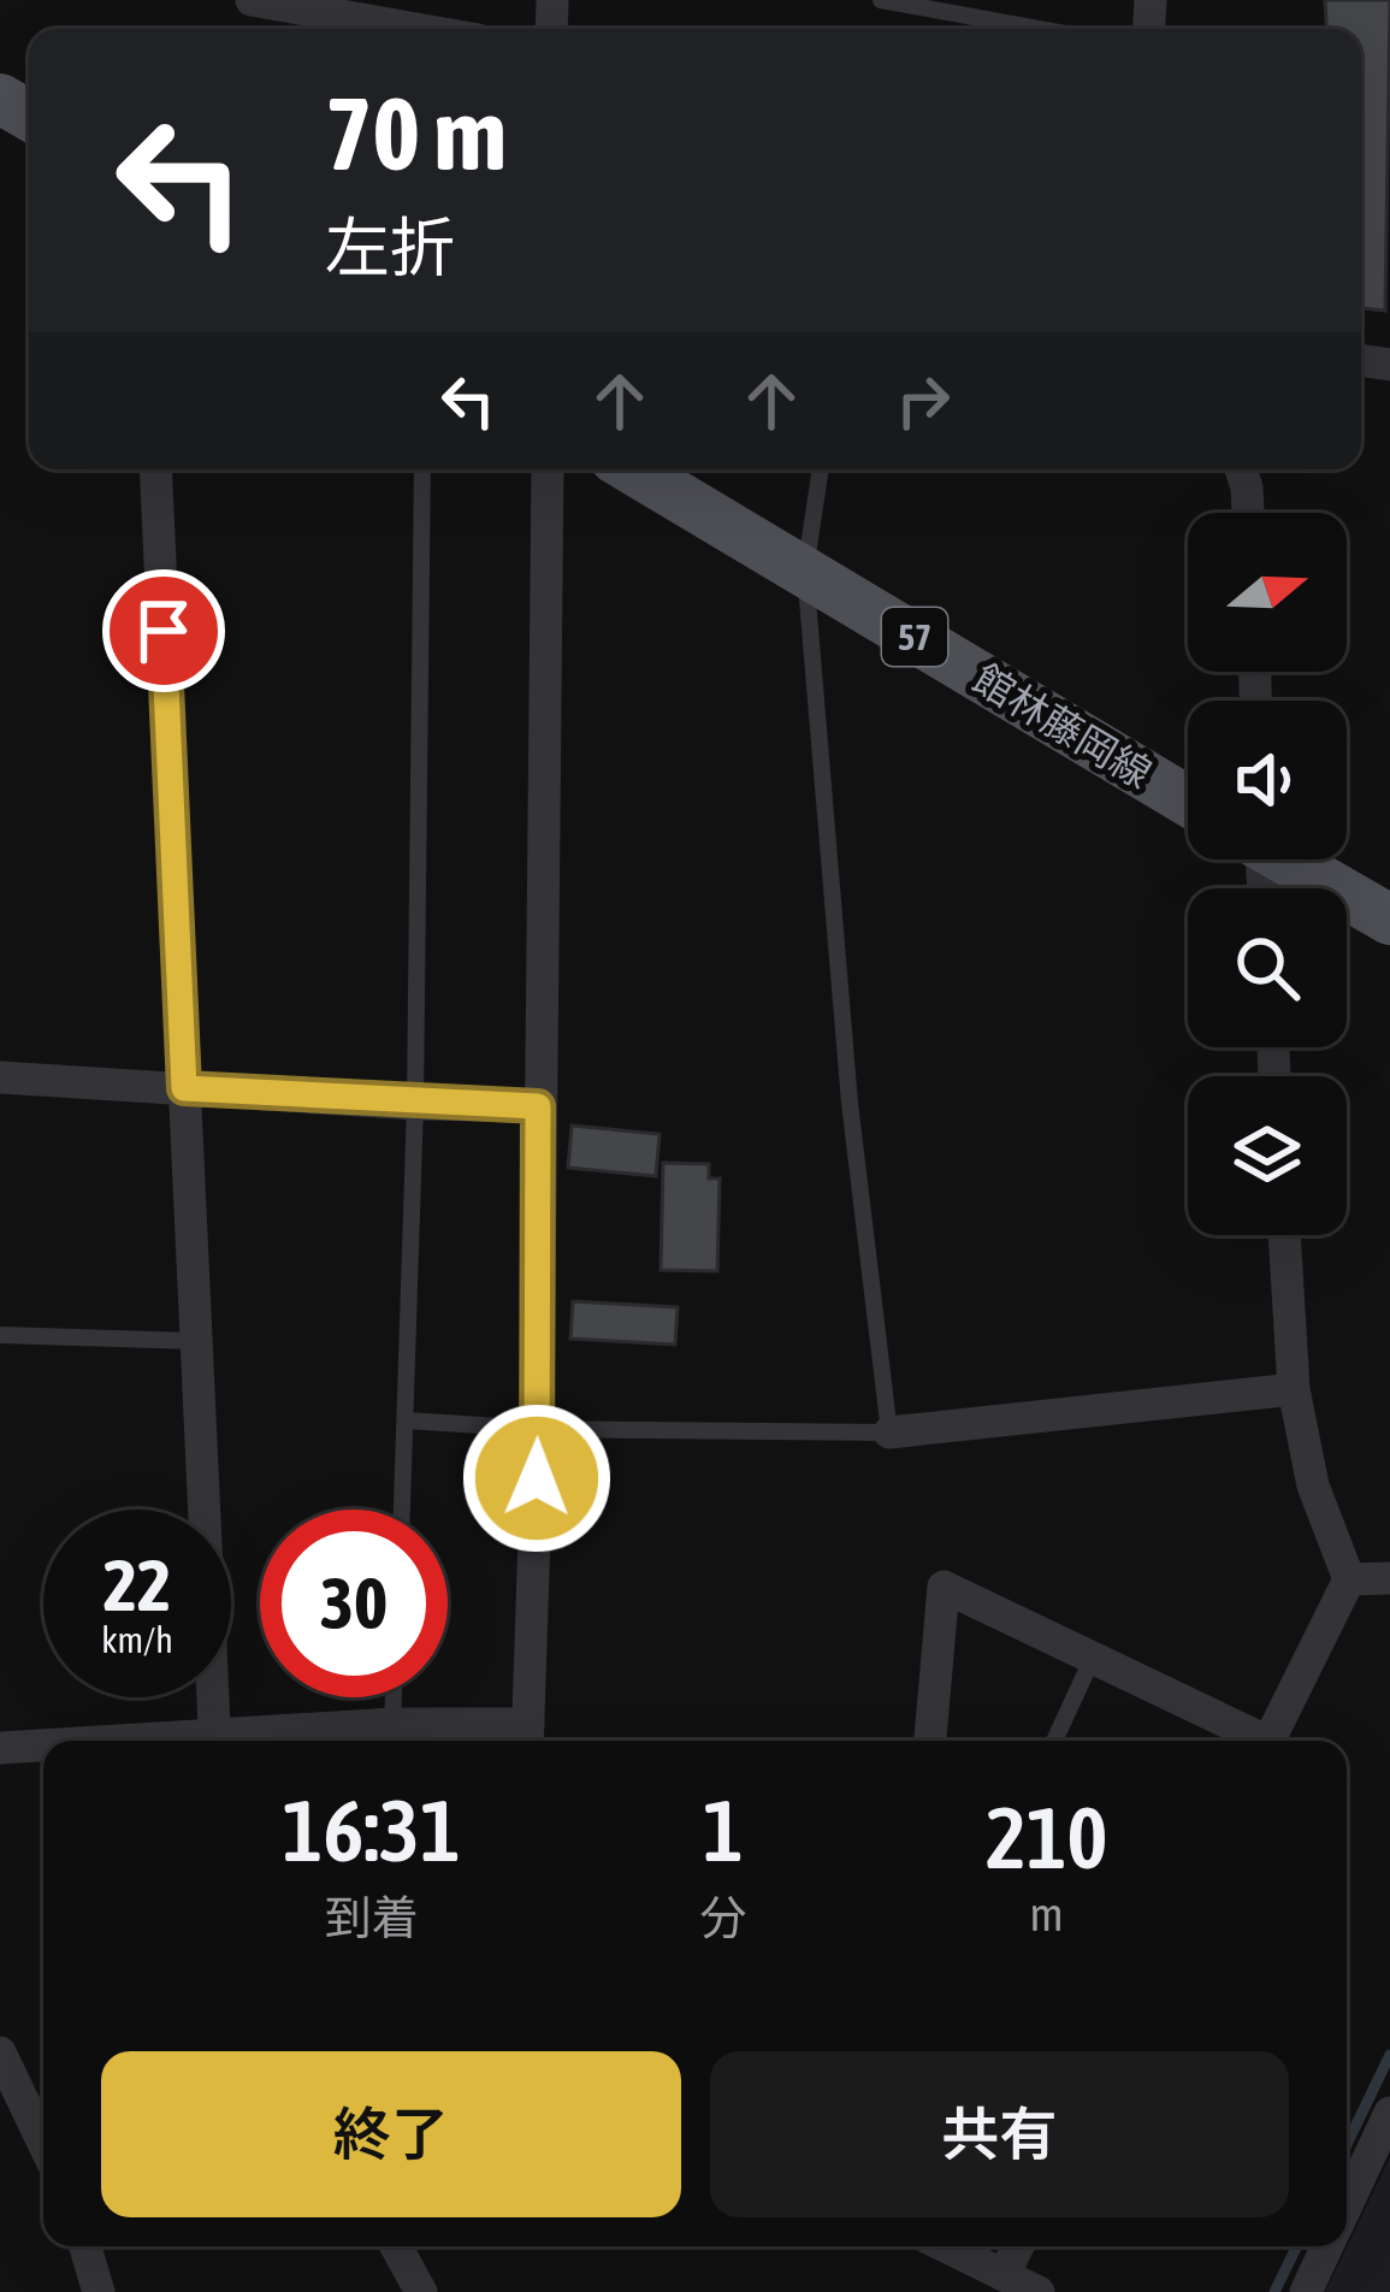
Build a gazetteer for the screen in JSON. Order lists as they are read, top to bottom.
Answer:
{
  "streets": {
    "main road": ["57", "館林藤岡線"]
  },
  "north": "right",
  "page": {
    "turn": ["70 m", "左折"],
    "speed": "22 km/h",
    "limit": "30",
    "eta": [
      "16:31",
      "到着",
      "1",
      "分",
      "210",
      "m"
    ],
    "buttons": ["終了", "共有"]
  }
}
